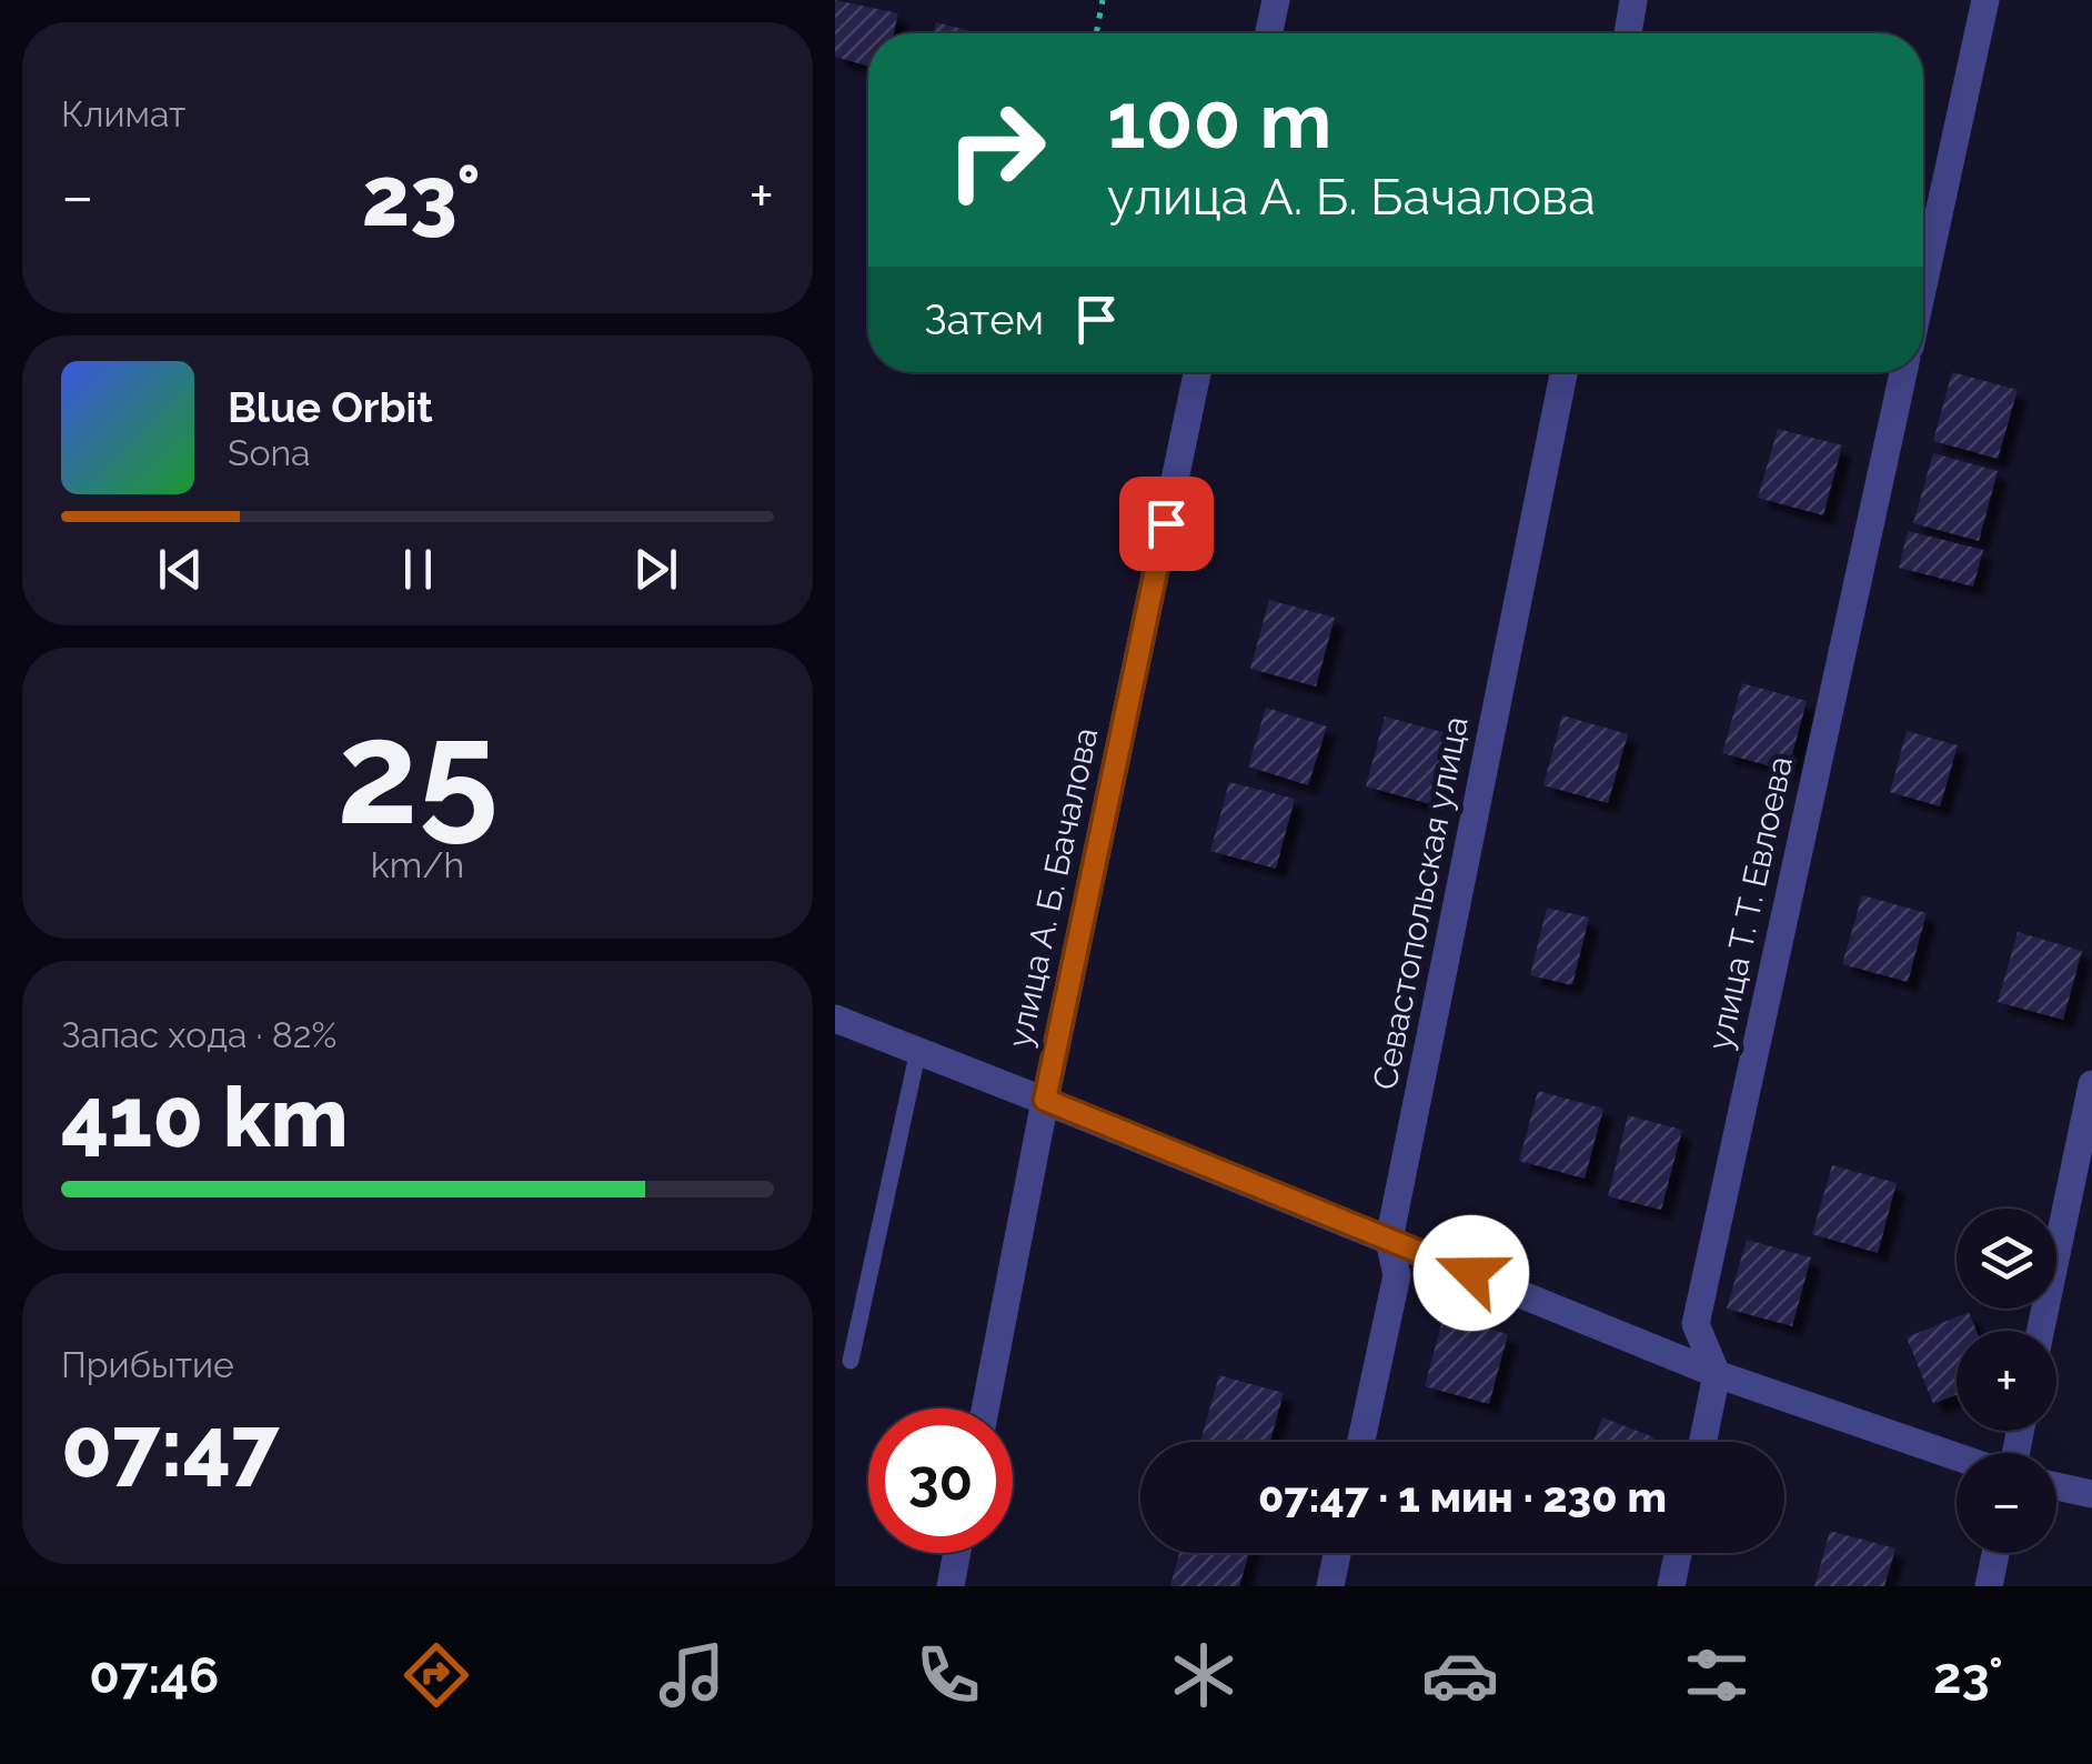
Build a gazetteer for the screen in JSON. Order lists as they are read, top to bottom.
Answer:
{
  "streets": {
    "street": ["улица А. Б. Бачалова", "Севастопольская улица", "улица Т. Т. Евлоева"]
  },
  "page": {
    "tile": [
      "Климат",
      ["25", "km/h"],
      ["Запас хода · 82%", "410 km"],
      ["Прибытие", "07:47"]
    ],
    "turn": ["100 m", "улица А. Б. Бачалова"],
    "heat": ["−", "23°", "+"],
    "then": "Затем",
    "song": ["Blue Orbit", "Sona"],
    "map_buttons": ["+", "−"],
    "limit": "30",
    "trip": "07:47 · 1 мин · 230 m",
    "tabs": ["07:46", "23°"]
  }
}
